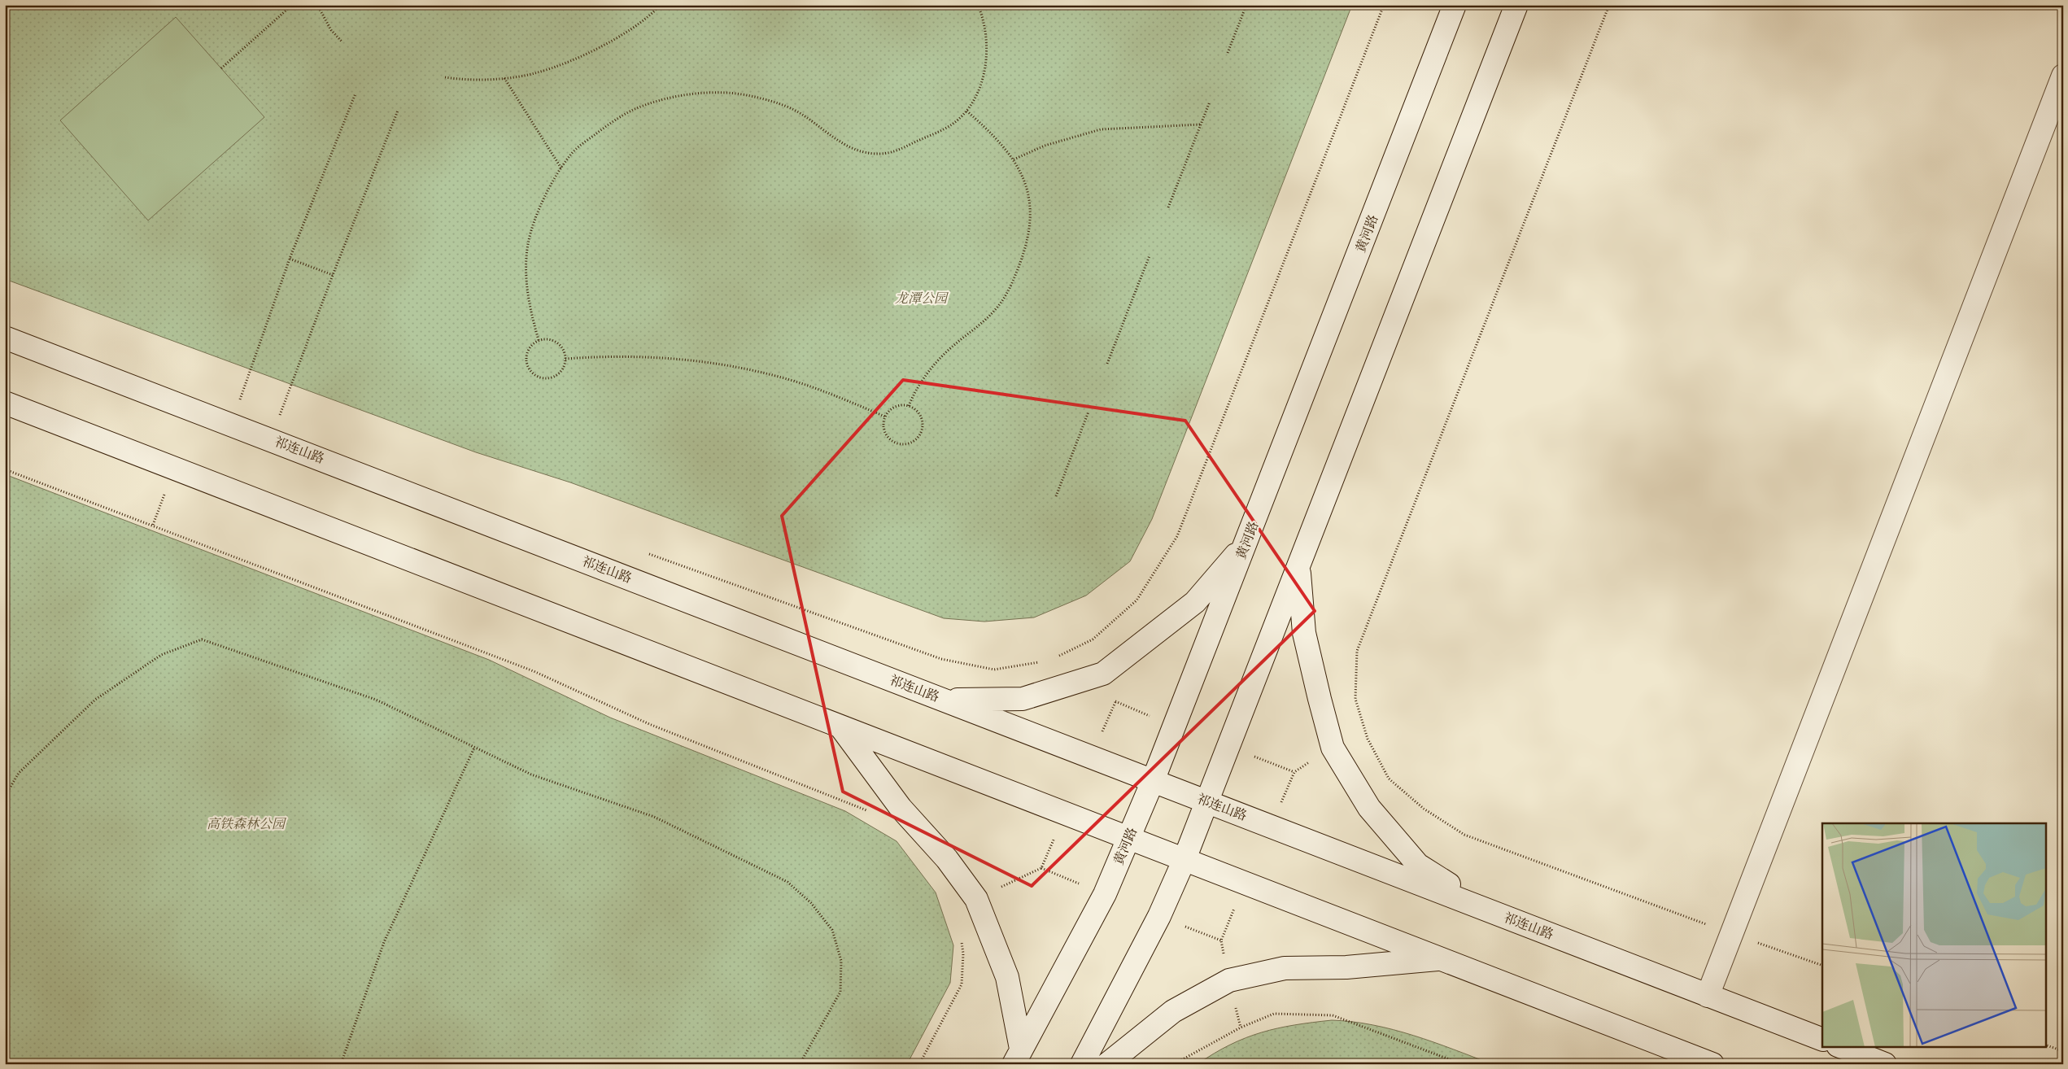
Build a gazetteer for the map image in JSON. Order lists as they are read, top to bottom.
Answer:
{
  "streets": {
    "main road": ["黄河路", "祁连山路"]
  },
  "crossings": [
    ["黄河路", "祁连山路"]
  ],
  "parks": ["龙潭公园", "高铁森林公园"]
}
